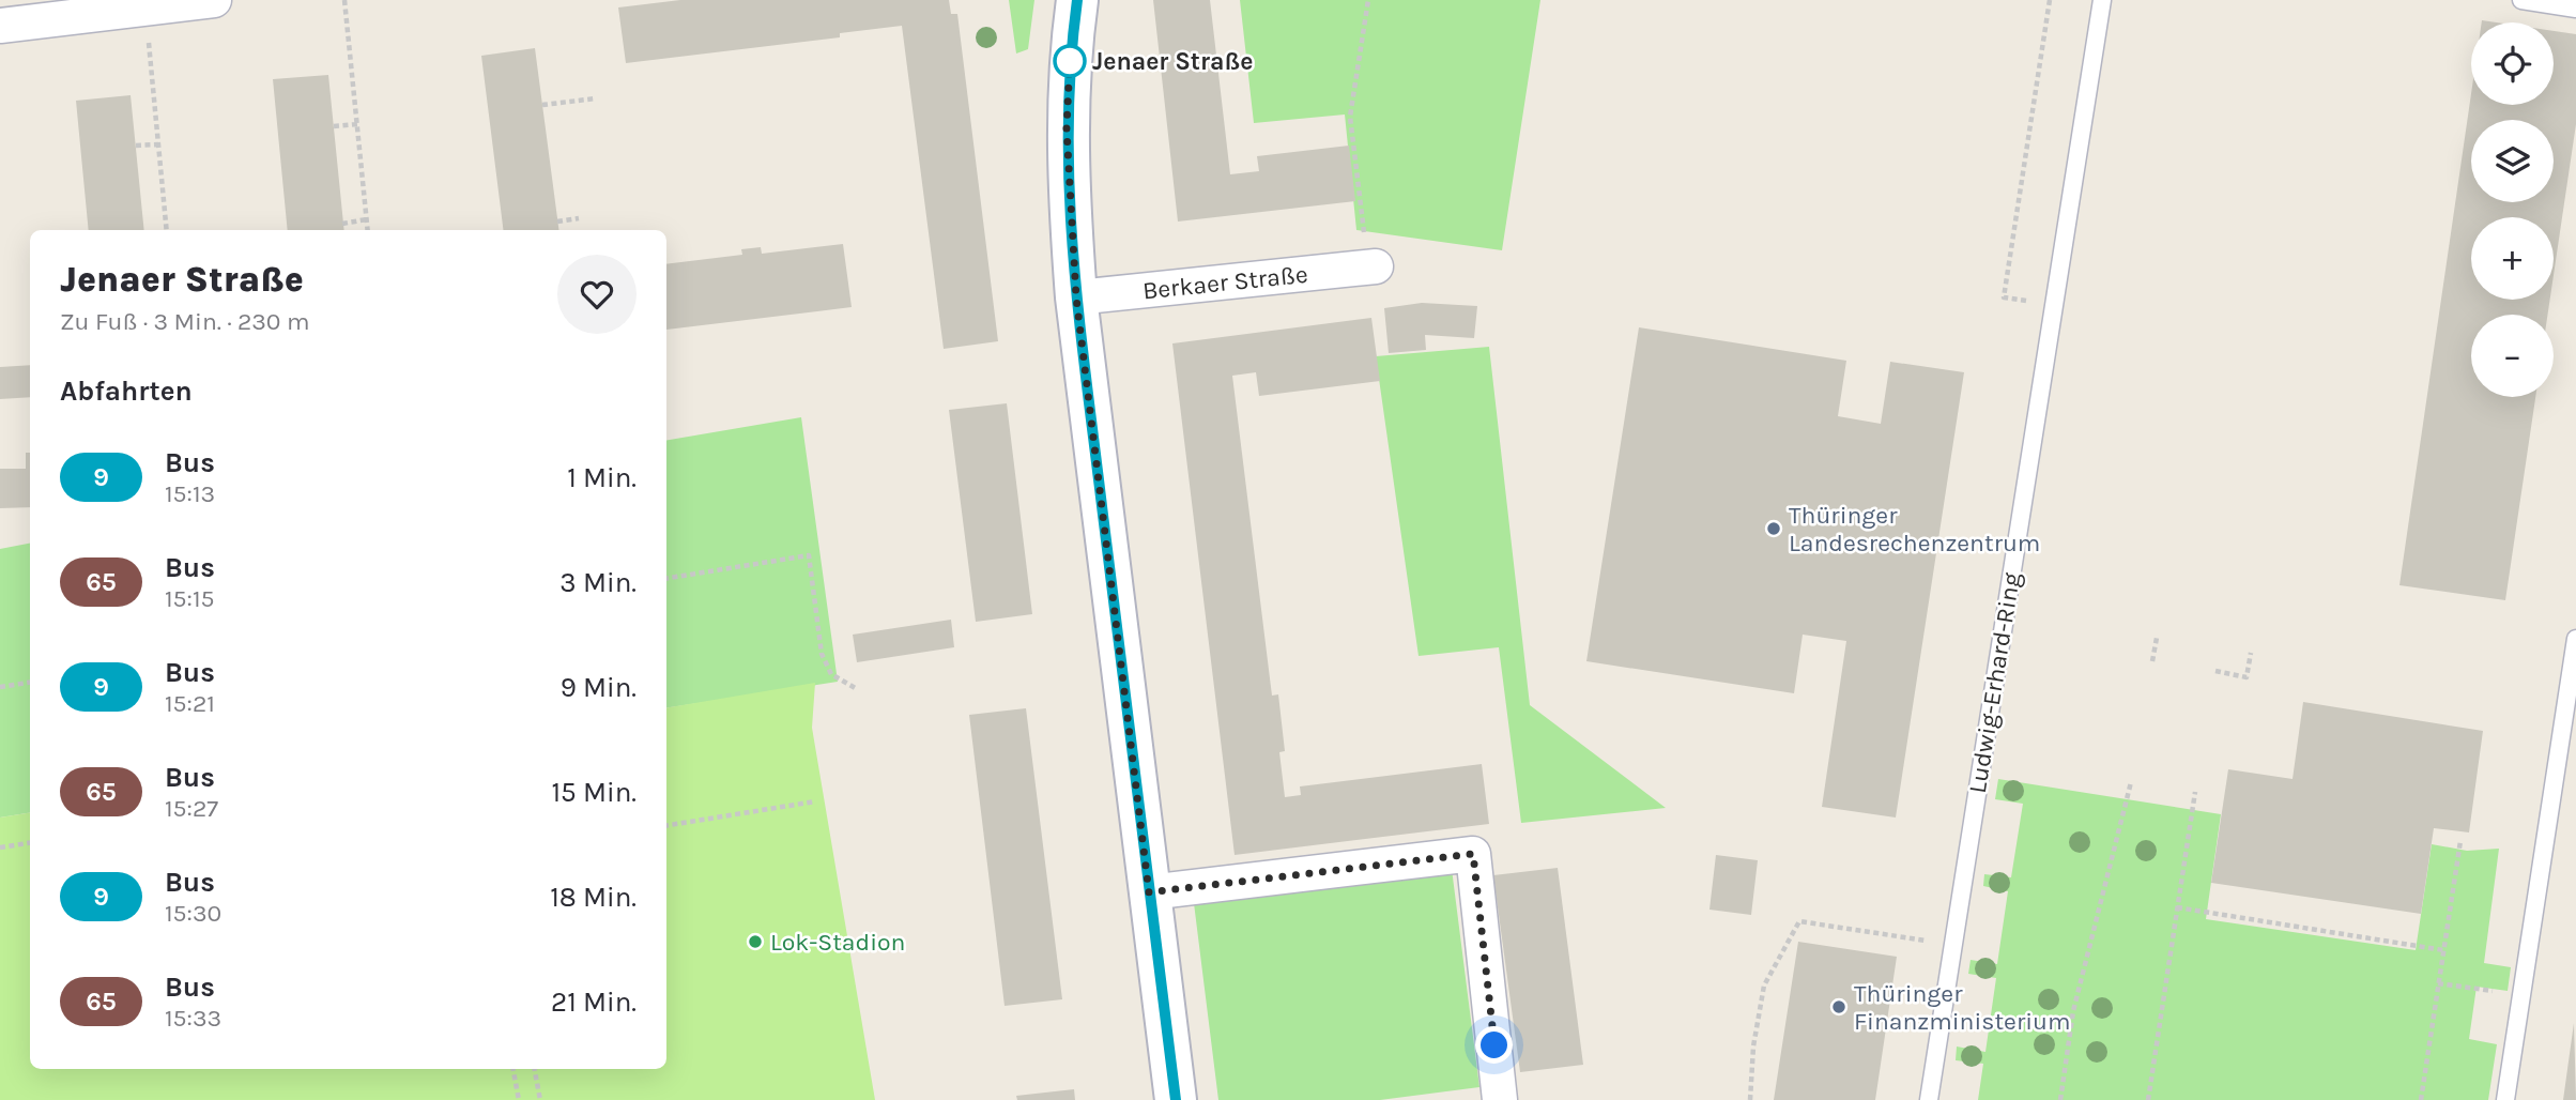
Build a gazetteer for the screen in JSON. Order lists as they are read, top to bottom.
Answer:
{
  "streets": {
    "street": ["Berkaer Straße"],
    "lane": ["Ludwig-Erhard-Ring"]
  },
  "places": [
    "Jenaer Straße",
    "Thüringer Landesrechenzentrum",
    "Lok-Stadion",
    "Thüringer Finanzministerium"
  ],
  "lines": ["bus line 9"],
  "page": {
    "map_buttons": ["+", "−"],
    "heading": [
      ["Jenaer Straße", "Zu Fuß · 3 Min. · 230 m"],
      "Abfahrten"
    ],
    "list": [
      {
        "mark": "9",
        "name": "Bus",
        "note": "15:13",
        "value": "1 Min."
      },
      {
        "mark": "65",
        "name": "Bus",
        "note": "15:15",
        "value": "3 Min."
      },
      {
        "mark": "9",
        "name": "Bus",
        "note": "15:21",
        "value": "9 Min."
      },
      {
        "mark": "65",
        "name": "Bus",
        "note": "15:27",
        "value": "15 Min."
      },
      {
        "mark": "9",
        "name": "Bus",
        "note": "15:30",
        "value": "18 Min."
      },
      {
        "mark": "65",
        "name": "Bus",
        "note": "15:33",
        "value": "21 Min."
      }
    ]
  }
}
